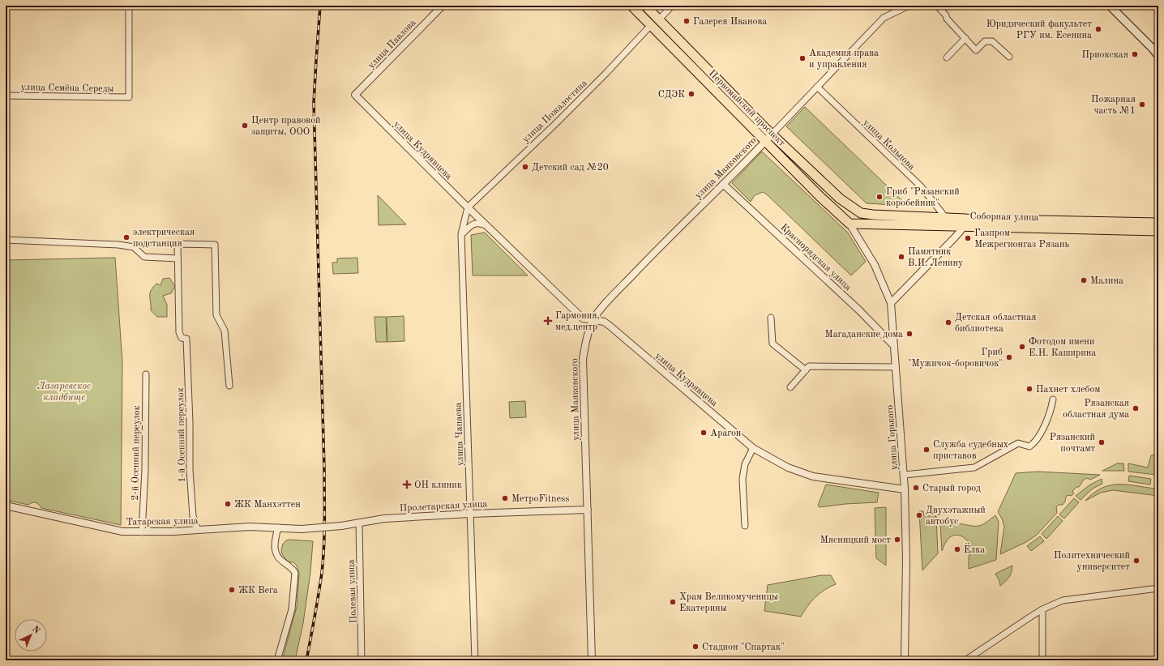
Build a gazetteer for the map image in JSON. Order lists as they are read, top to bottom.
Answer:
{
  "streets": {
    "main road": ["Первомайский проспект", "Соборная улица"],
    "street": [
      "улица Павлова",
      "улица Семёна Середы",
      "улица Пожалостина",
      "улица Кольцова",
      "улица Кудрявцева",
      "улица Маяковского",
      "Краснорядская улица",
      "улица Чапаева",
      "1-й Осенний переулок",
      "улица Горького",
      "2-й Осенний переулок",
      "Пролетарская улица",
      "Татарская улица",
      "Полевая улица"
    ]
  },
  "crossings": [
    ["улица Павлова", "улица Кудрявцева"],
    ["Первомайский проспект", "улица Пожалостина"],
    ["Первомайский проспект", "улица Маяковского"],
    ["Первомайский проспект", "Соборная улица"],
    ["Первомайский проспект", "улица Горького"],
    ["улица Пожалостина", "улица Кудрявцева"],
    ["улица Пожалостина", "улица Чапаева"],
    ["улица Кольцова", "Соборная улица"],
    ["улица Кудрявцева", "улица Маяковского"],
    ["улица Кудрявцева", "улица Чапаева"],
    ["улица Кудрявцева", "улица Горького"],
    ["улица Маяковского", "Краснорядская улица"],
    ["улица Маяковского", "Пролетарская улица"],
    ["Соборная улица", "улица Горького"],
    ["Краснорядская улица", "улица Горького"],
    ["улица Чапаева", "Пролетарская улица"],
    ["1-й Осенний переулок", "Татарская улица"],
    ["2-й Осенний переулок", "Татарская улица"],
    ["Пролетарская улица", "Татарская улица"],
    ["Пролетарская улица", "Полевая улица"]
  ],
  "parks": ["Лазаревское кладбище"],
  "places": {
    "other": [
      "Галерея Иванова",
      "Юридический факультет РГУ им. Есенина",
      "Приокская",
      "Академия права и управления",
      "СДЭК",
      "Пожарная часть №1",
      "Центр правовой защиты, ООО",
      "Детский сад №20",
      "Гриб \"Рязанский коробейник\"",
      "электрическая подстанция",
      "Газпром Межрегионгаз Рязань",
      "Памятник В.И. Ленину",
      "Малина",
      "Детская областная библиотека",
      "Магаданские дома",
      "Фотодом имени Е.Н. Каширина",
      "Гриб \"Мужичок-боровичок\"",
      "Пахнет хлебом",
      "Рязанская областная дума",
      "Арагон",
      "Рязанский почтамт",
      "Служба судебных приставов",
      "Старый город",
      "МетроFitness",
      "ЖК Манхэттен",
      "Двухэтажный автобус",
      "Мясницкий мост",
      "Ёлка",
      "Политехнический университет",
      "ЖК Вега",
      "Храм Великомученицы Екатерины",
      "Стадион \"Спартак\""
    ],
    "health": ["Гармония, мед.центр", "ОН клиник"]
  },
  "north": "top right"
}
